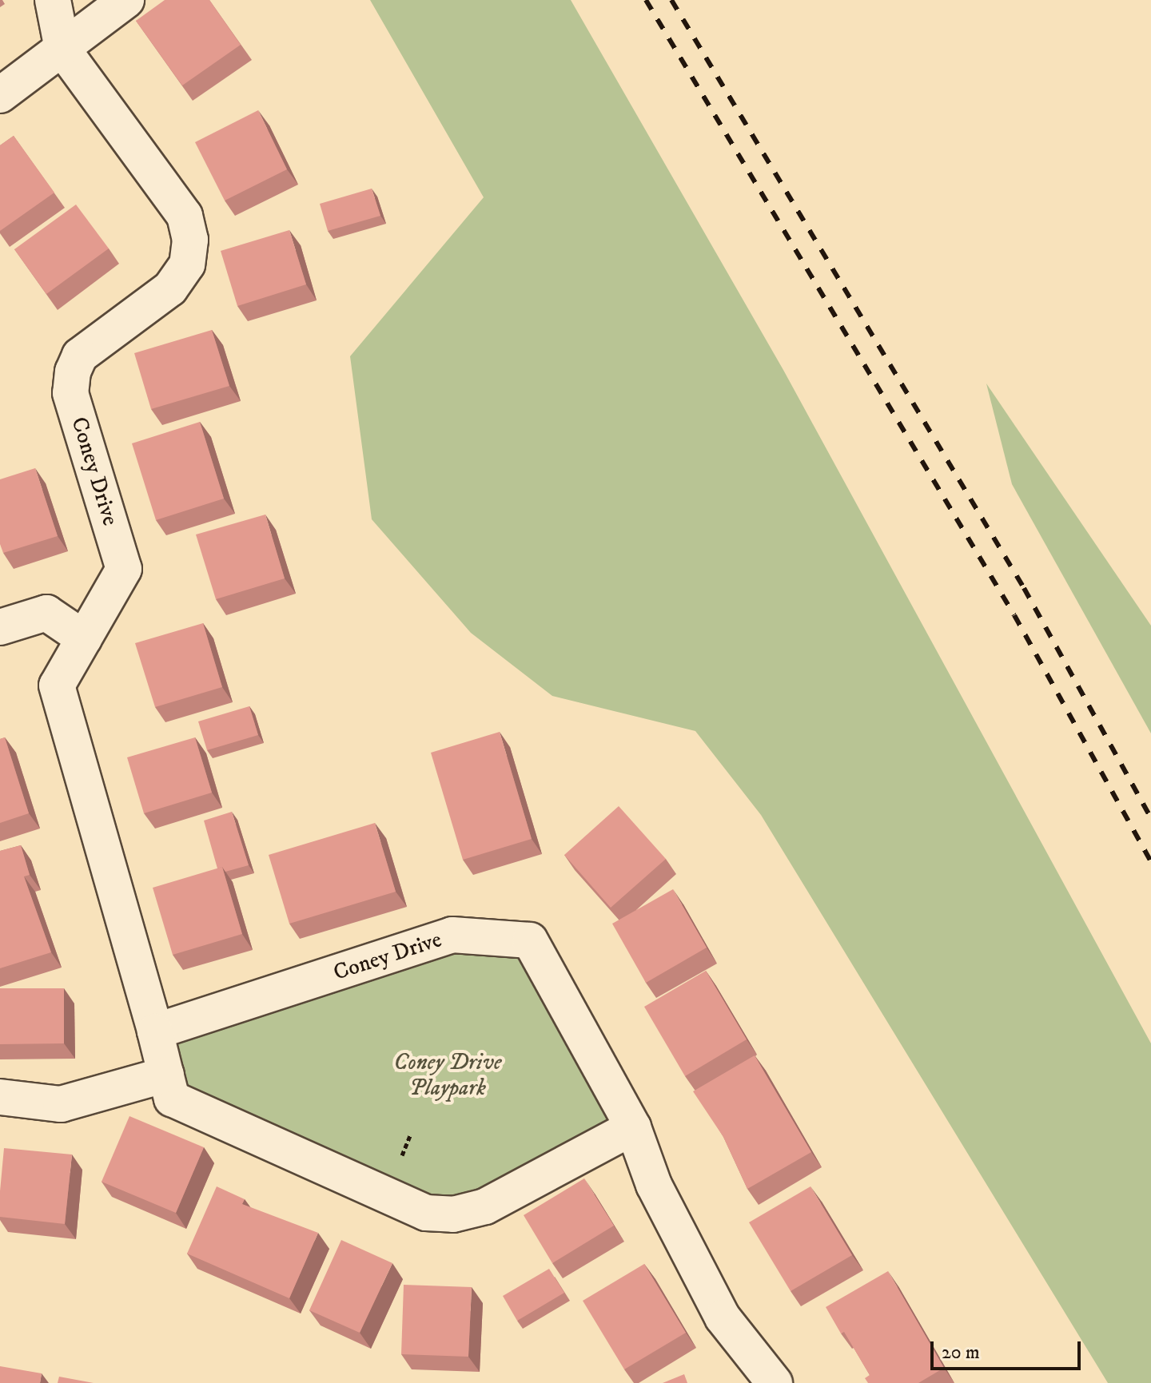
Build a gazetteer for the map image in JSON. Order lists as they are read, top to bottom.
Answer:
{
  "streets": {
    "street": ["Coney Drive"]
  },
  "parks": ["Coney Drive Playpark"],
  "scale_bar": "20 m"
}
